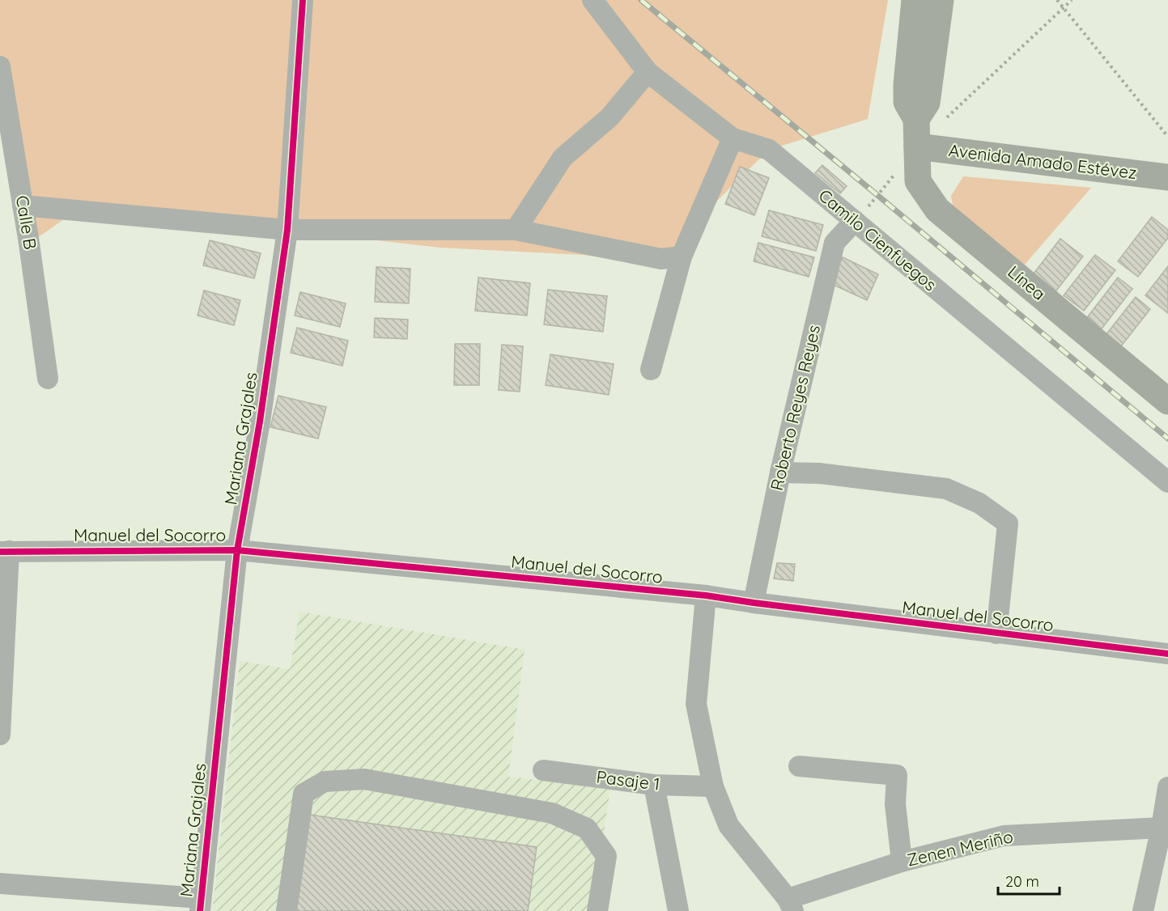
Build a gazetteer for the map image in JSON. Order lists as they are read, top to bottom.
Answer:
{
  "streets": {
    "main road": ["Avenida Amado Estévez", "Línea"],
    "street": [
      "Calle B",
      "Camilo Cienfuegos",
      "Roberto Reyes Reyes",
      "Mariana Grajales",
      "Manuel del Socorro",
      "Pasaje 1",
      "Zenen Meriño"
    ]
  },
  "crossings": [
    ["Avenida Amado Estévez", "Línea"],
    ["Camilo Cienfuegos", "Roberto Reyes Reyes"],
    ["Roberto Reyes Reyes", "Manuel del Socorro"],
    ["Mariana Grajales", "Manuel del Socorro"]
  ],
  "scale_bar": "20 m"
}
